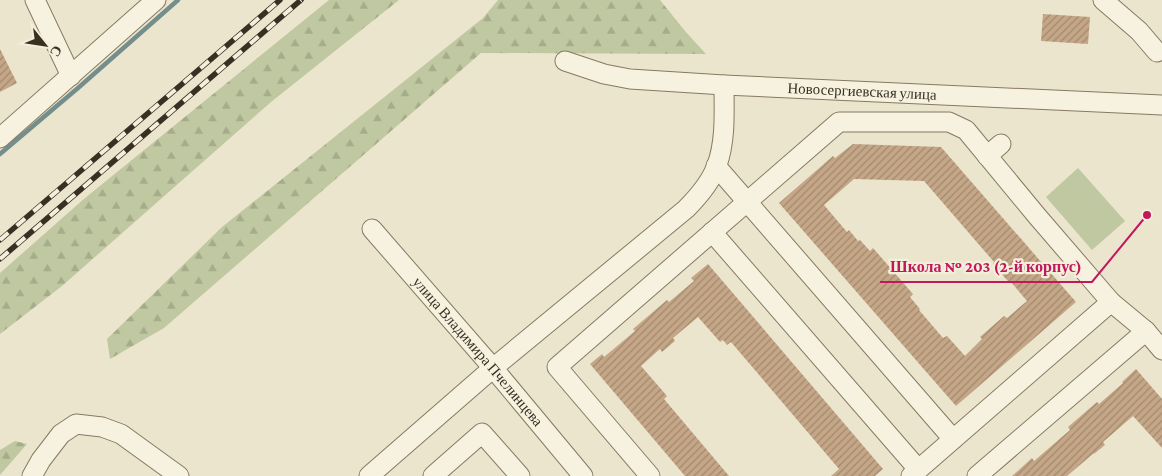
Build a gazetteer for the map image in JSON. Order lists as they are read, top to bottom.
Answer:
{
  "streets": {
    "street": ["Новосергиевская улица", "улица Владимира Пчелинцева"]
  },
  "places": ["Школа № 203 (2-й корпус)"],
  "north": "bottom right"
}
